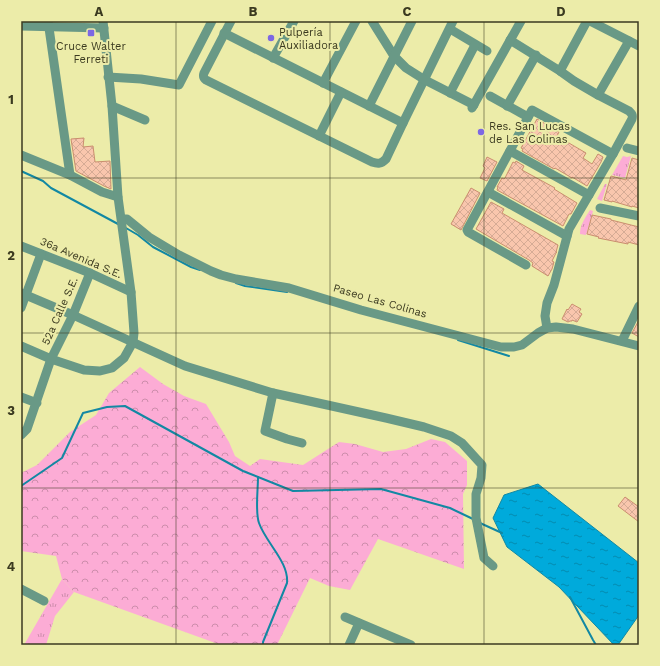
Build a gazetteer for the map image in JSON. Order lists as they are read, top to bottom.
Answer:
{
  "streets": {
    "street": ["36a Avenida S.E.", "Paseo Las Colinas", "52a Calle S.E."]
  },
  "crossings": [
    ["36a Avenida S.E.", "52a Calle S.E."]
  ],
  "places": {
    "transit": ["Cruce Walter Ferreti"],
    "other": ["Pulpería Auxiliadora", "Res. San Lucas de Las Colinas"]
  },
  "grid": {
    "columns": [
      "A",
      "B",
      "C",
      "D"
    ],
    "rows": [
      "1",
      "2",
      "3",
      "4"
    ]
  }
}
